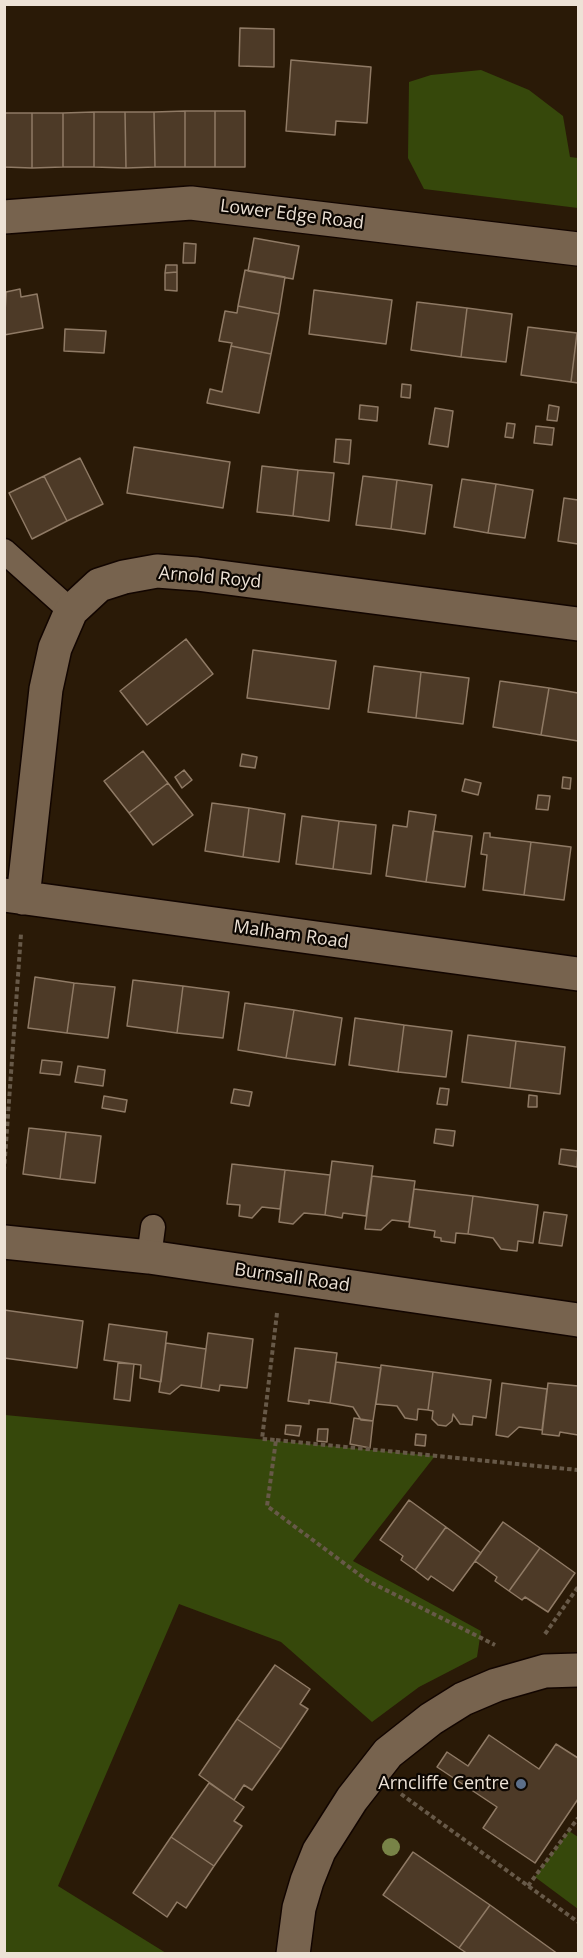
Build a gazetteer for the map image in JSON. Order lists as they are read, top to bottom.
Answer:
{
  "streets": {
    "street": [
      "Lower Edge Road",
      "Arnold Royd",
      "Malham Road",
      "Burnsall Road"
    ]
  },
  "crossings": [
    ["Arnold Royd", "Malham Road"]
  ],
  "places": ["Arncliffe Centre"]
}
